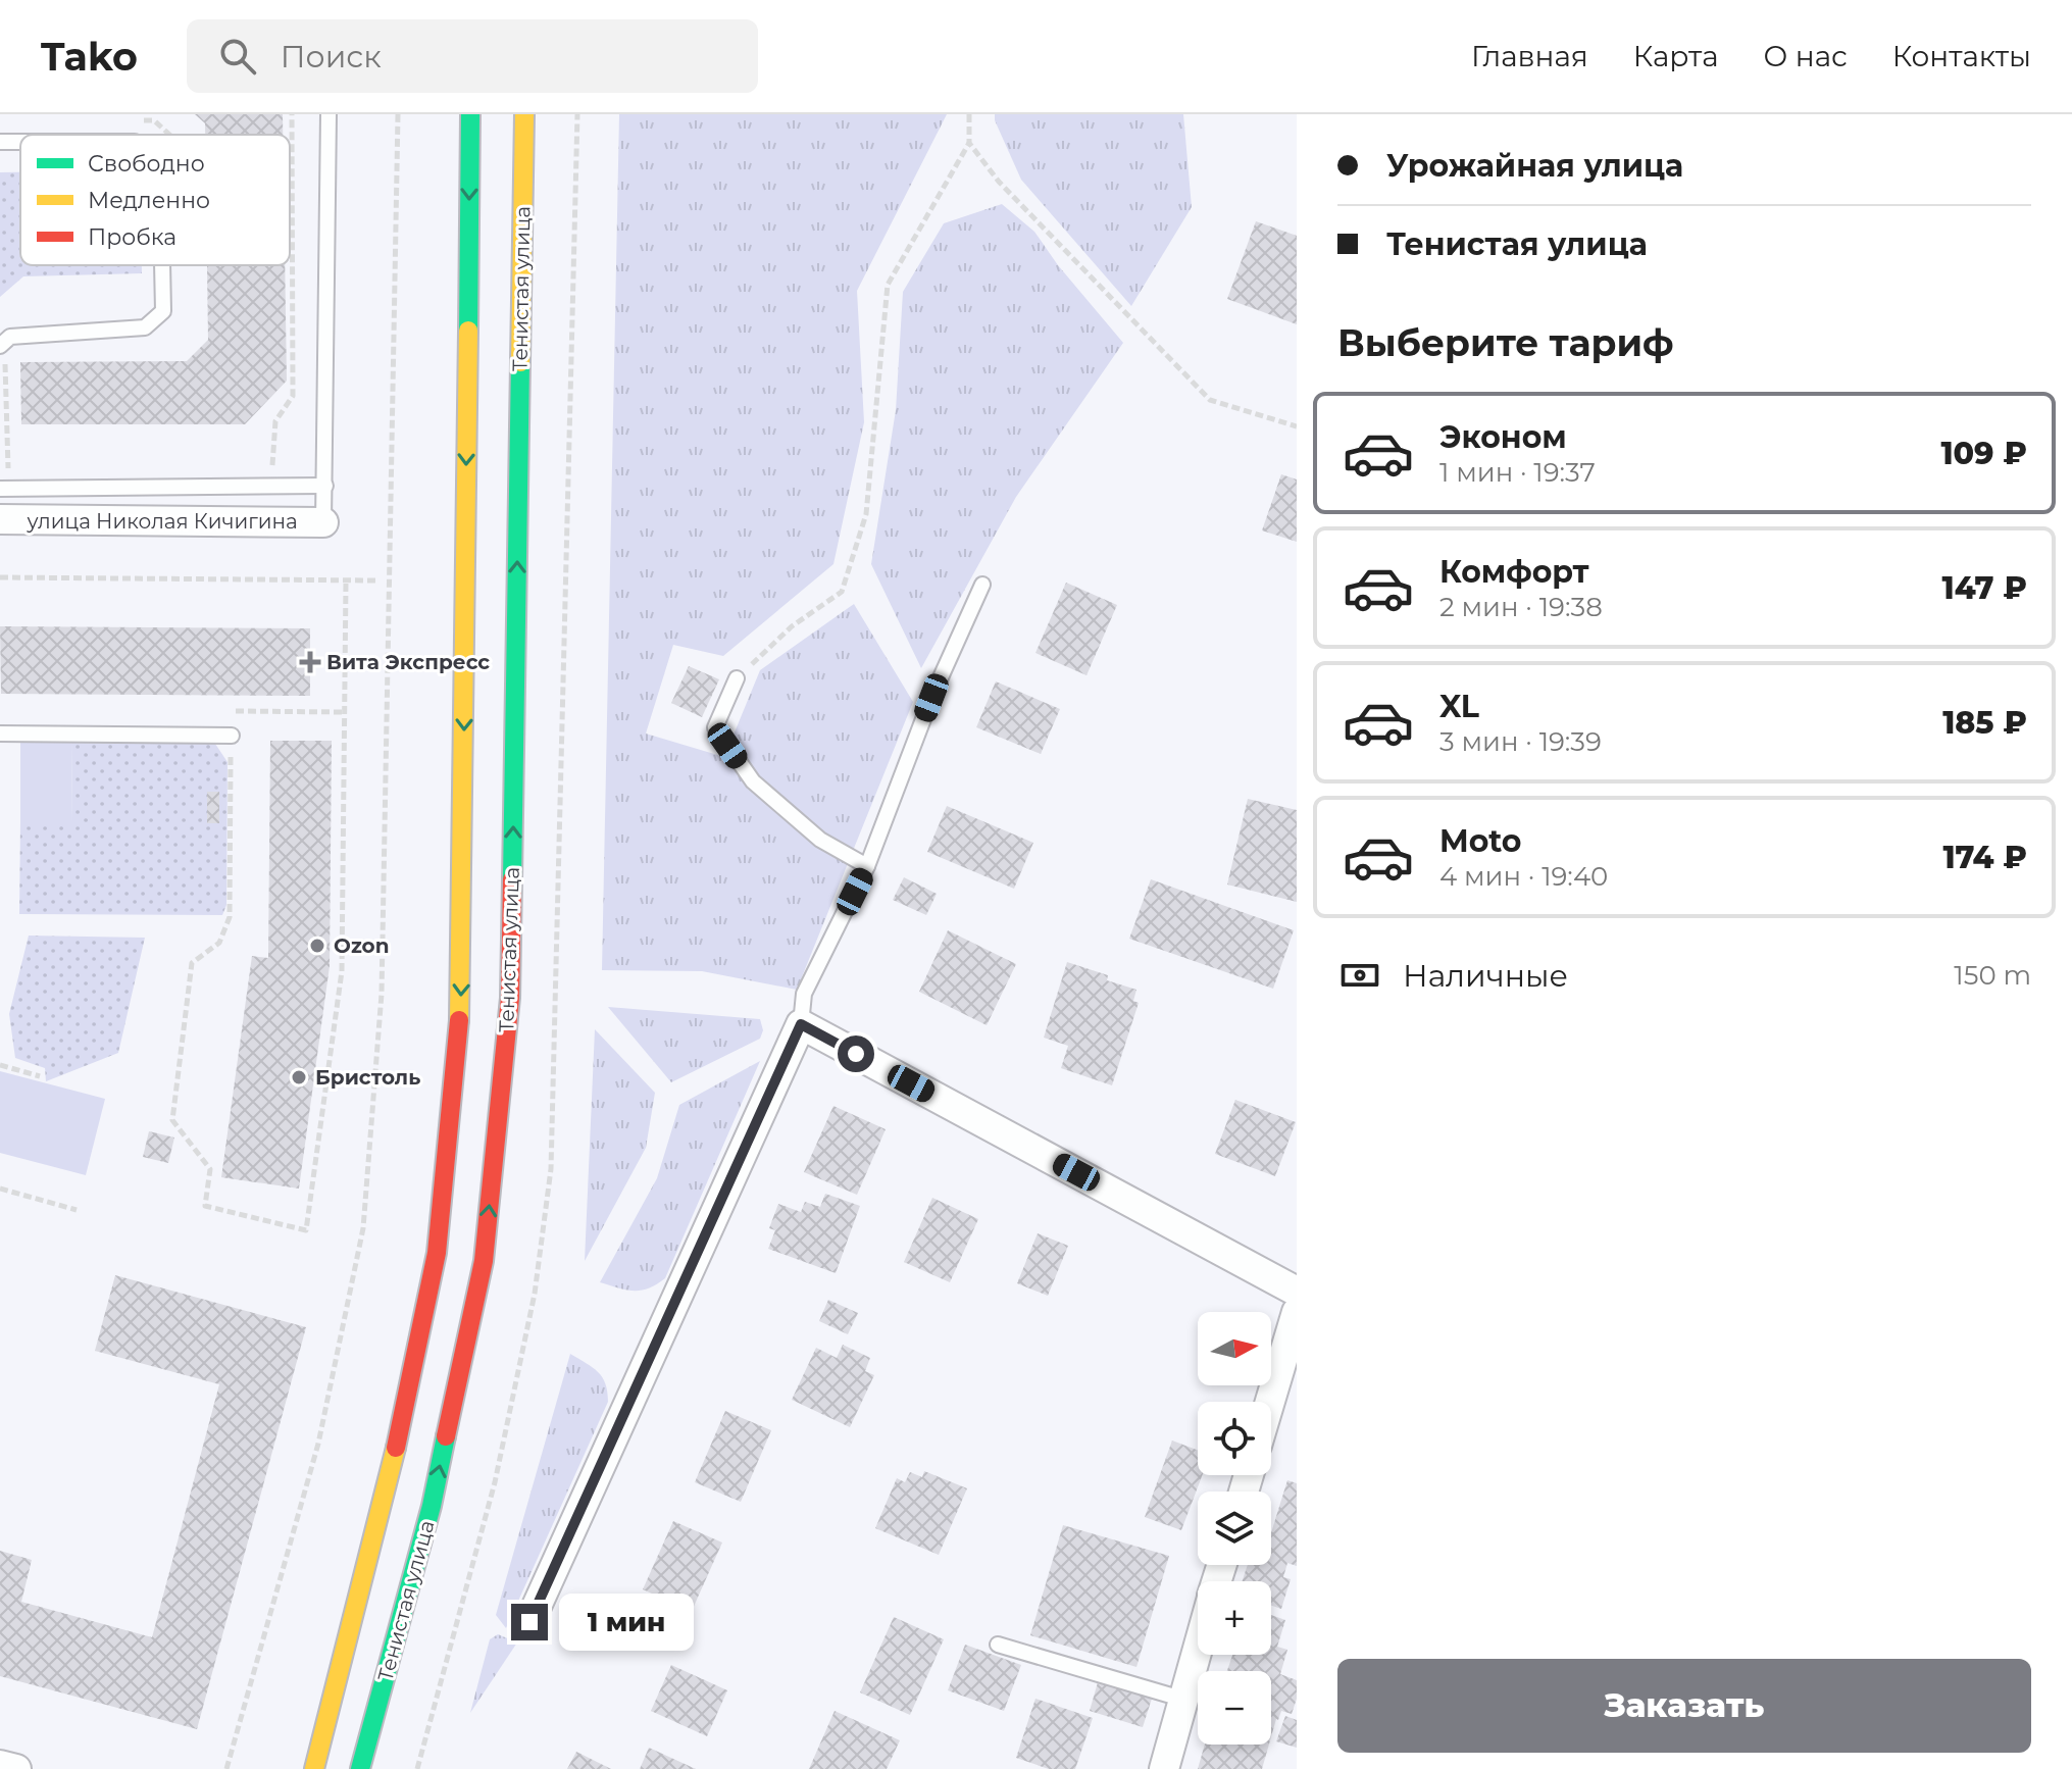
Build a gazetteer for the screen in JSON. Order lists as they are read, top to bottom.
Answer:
{
  "streets": {
    "main road": ["Тенистая улица"],
    "street": ["улица Николая Кичигина"]
  },
  "places": {
    "health": ["Вита Экспресс"],
    "other": ["Ozon", "Бристоль"]
  },
  "legend": ["Свободно", "Медленно", "Пробка"],
  "north": "right",
  "page": {
    "header": "Tako",
    "search": "Поиск",
    "nav": [
      "Главная",
      "Карта",
      "О нас",
      "Контакты"
    ],
    "banner": ["Урожайная улица", "Тенистая улица"],
    "heading": "Выберите тариф",
    "list": [
      {
        "name": "Эконом",
        "note": "1 мин · 19:37",
        "value": "109 ₽"
      },
      {
        "name": "Комфорт",
        "note": "2 мин · 19:38",
        "value": "147 ₽"
      },
      {
        "name": "XL",
        "note": "3 мин · 19:39",
        "value": "185 ₽"
      },
      {
        "name": "Moto",
        "note": "4 мин · 19:40",
        "value": "174 ₽"
      }
    ],
    "pay": ["Наличные", "150 m"],
    "map_buttons": ["+", "−"],
    "bubble": "1 мин",
    "buttons": "Заказать"
  }
}
